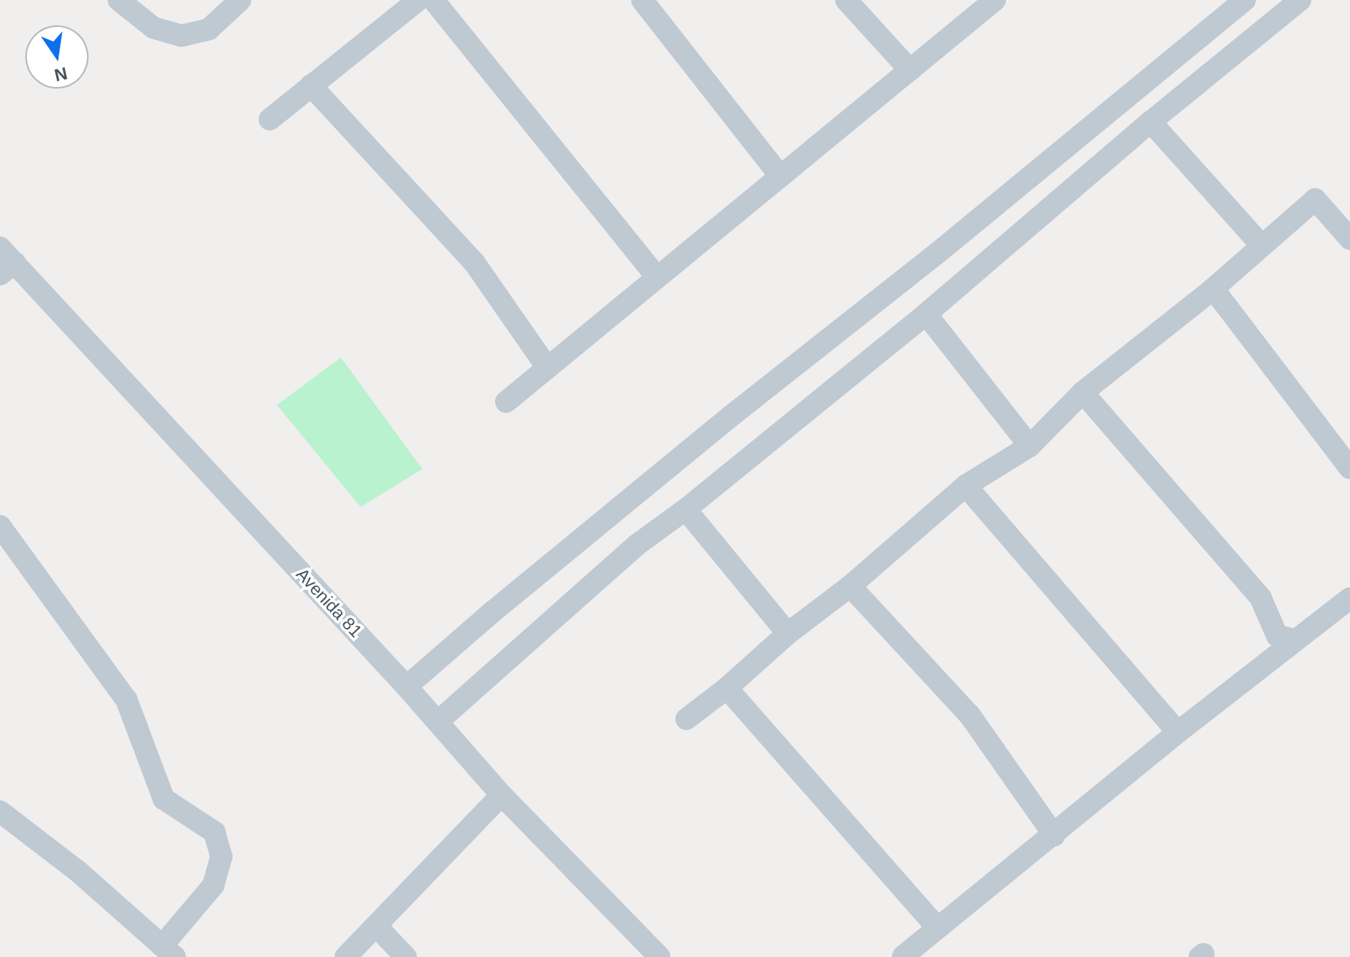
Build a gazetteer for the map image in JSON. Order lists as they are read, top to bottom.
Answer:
{
  "streets": {
    "street": ["Avenida 81"]
  },
  "north": "bottom"
}
